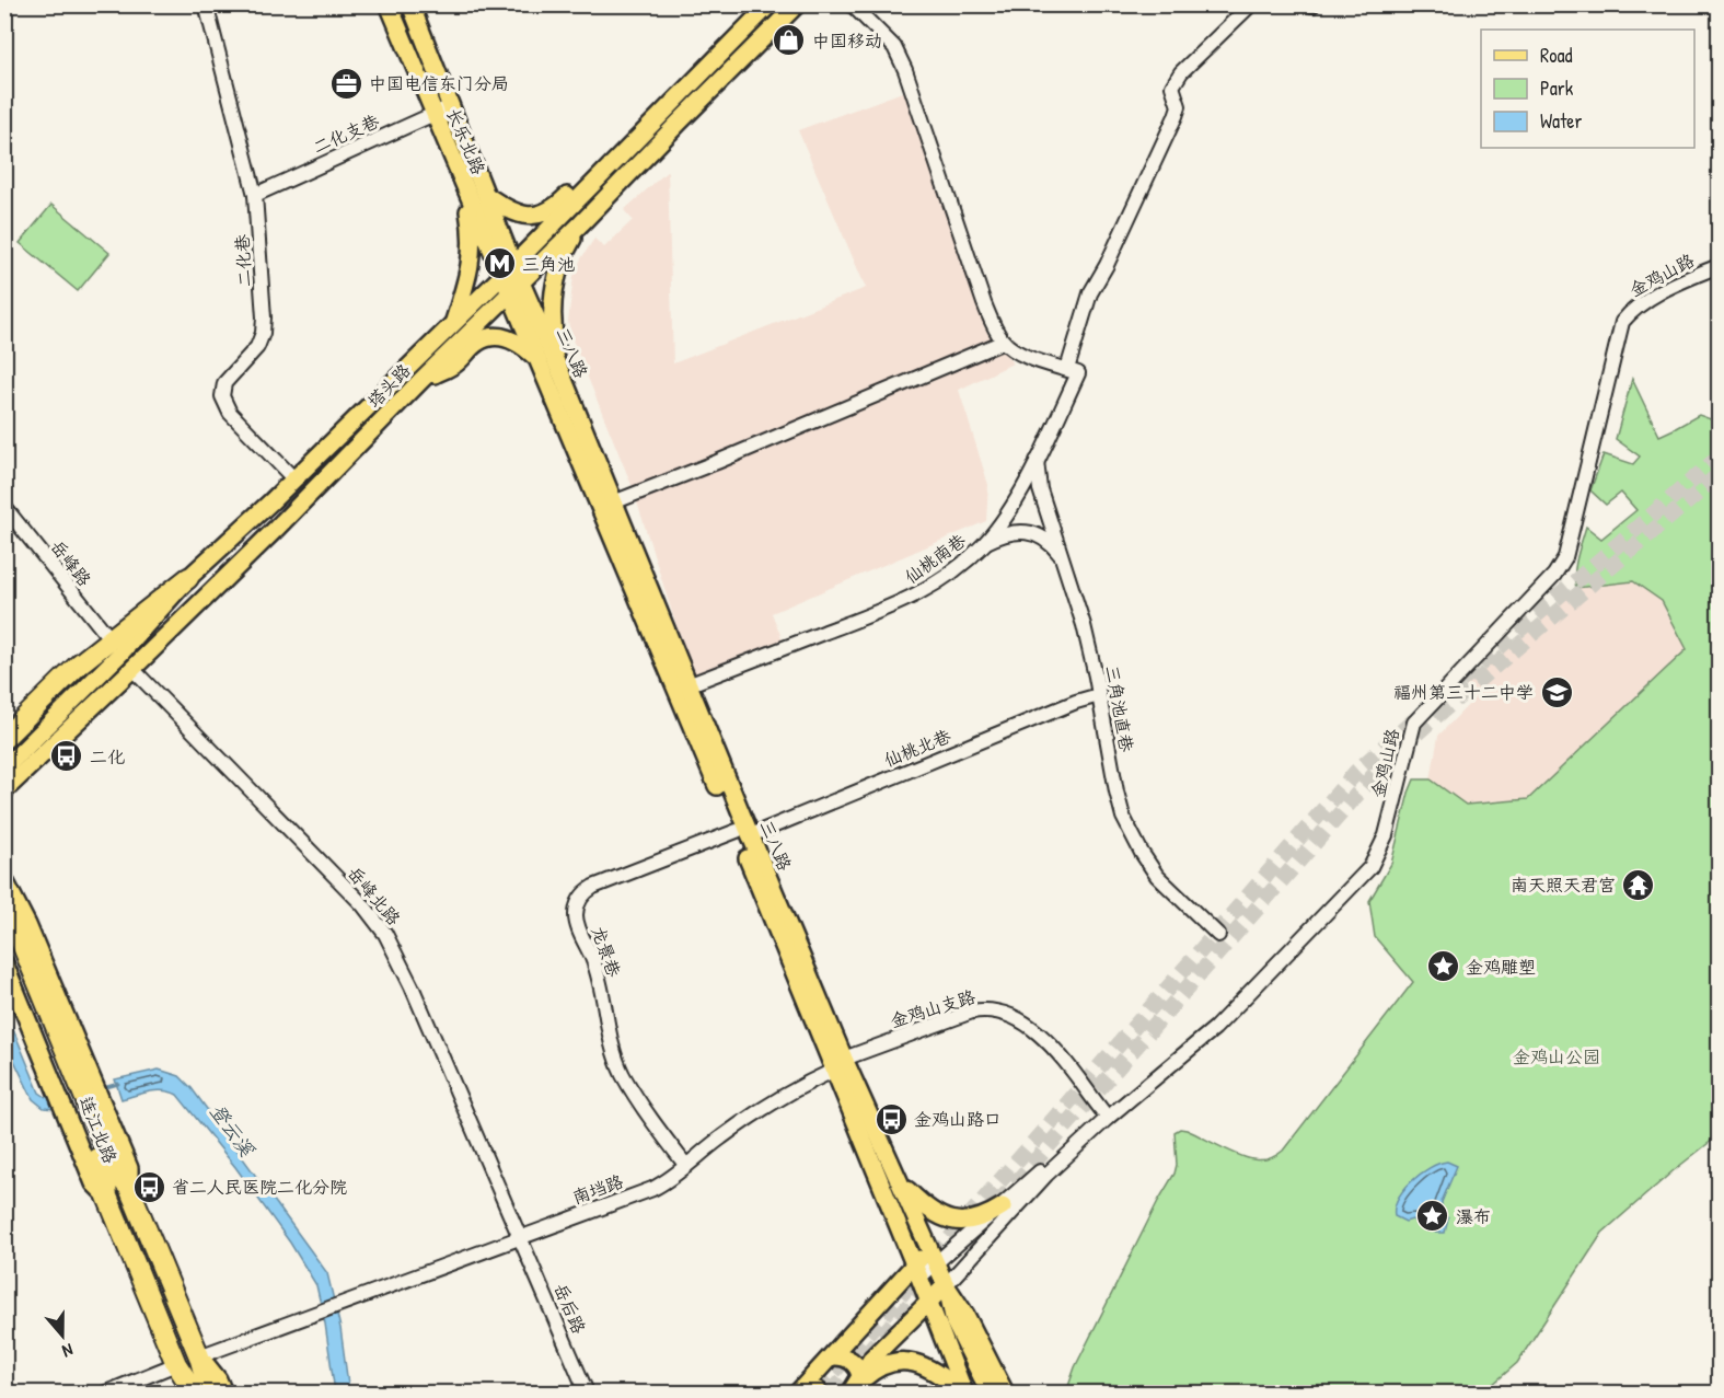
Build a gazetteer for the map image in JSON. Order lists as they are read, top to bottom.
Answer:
{
  "streets": {
    "highway": ["连江北路"],
    "main road": ["长乐北路", "三八路", "塔头路"],
    "street": [
      "二化支巷",
      "二化巷",
      "金鸡山路",
      "仙桃南巷",
      "岳峰路",
      "三角池直巷",
      "仙桃北巷",
      "岳峰北路",
      "龙景巷",
      "金鸡山支路",
      "南垱路",
      "岳后路"
    ]
  },
  "crossings": [
    ["二化支巷", "长乐北路"],
    ["二化支巷", "二化巷"],
    ["长乐北路", "三八路"],
    ["长乐北路", "塔头路"],
    ["二化巷", "塔头路"],
    ["金鸡山路", "金鸡山支路"],
    ["三八路", "塔头路"],
    ["三八路", "仙桃南巷"],
    ["三八路", "仙桃北巷"],
    ["三八路", "龙景巷"],
    ["三八路", "金鸡山支路"],
    ["三八路", "南垱路"],
    ["塔头路", "岳峰北路"],
    ["仙桃南巷", "三角池直巷"],
    ["三角池直巷", "仙桃北巷"],
    ["仙桃北巷", "龙景巷"],
    ["岳峰北路", "南垱路"],
    ["岳峰北路", "岳后路"],
    ["龙景巷", "南垱路"],
    ["金鸡山支路", "南垱路"],
    ["连江北路", "南垱路"],
    ["南垱路", "岳后路"]
  ],
  "water": ["登云溪"],
  "parks": ["金鸡山公园"],
  "places": {
    "shop": ["中国移动"],
    "office": ["中国电信东门分局"],
    "metro station": ["三角池"],
    "school or university": ["福州第三十二中学"],
    "bus stop": ["二化", "金鸡山路口", "省二人民医院二化分院"],
    "temple": ["南天照天君宫"],
    "place": ["金鸡雕塑", "瀑布"]
  },
  "legend": ["Road", "Park", "Water"],
  "north": "bottom"
}
